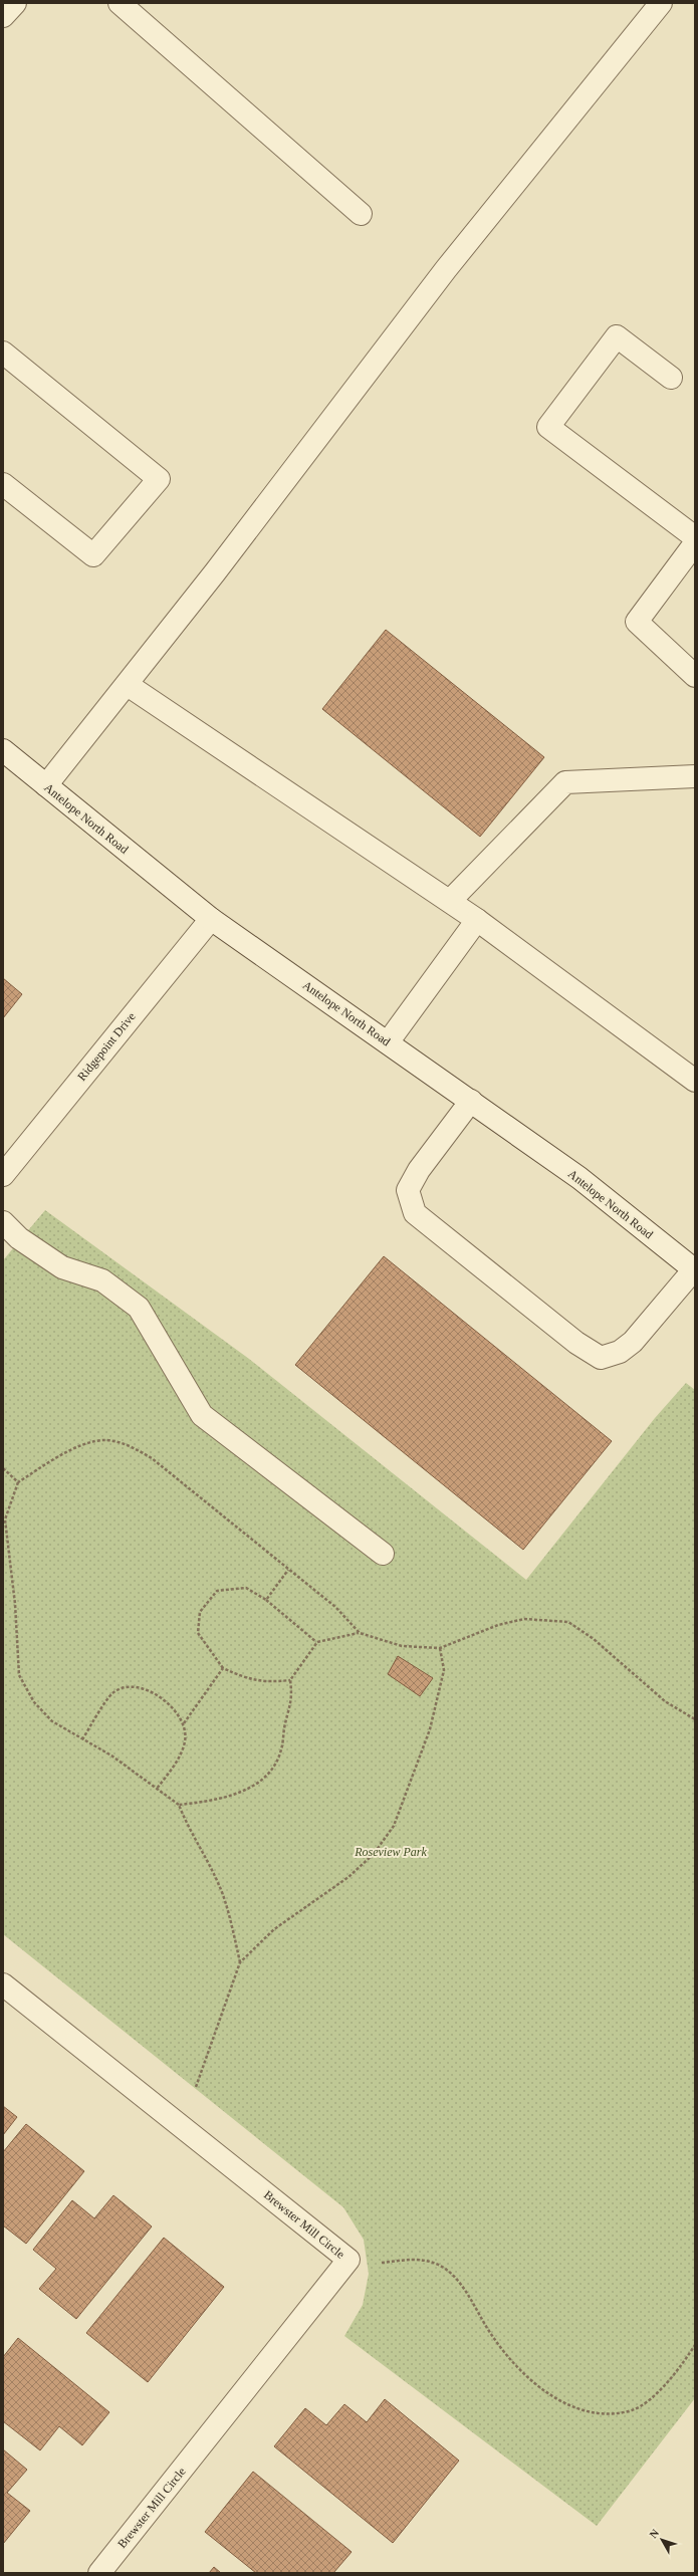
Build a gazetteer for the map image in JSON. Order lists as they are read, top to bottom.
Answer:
{
  "streets": {
    "street": ["Antelope North Road", "Ridgepoint Drive", "Brewster Mill Circle"]
  },
  "crossings": [
    ["Antelope North Road", "Ridgepoint Drive"]
  ],
  "parks": ["Roseview Park"],
  "north": "top left"
}
